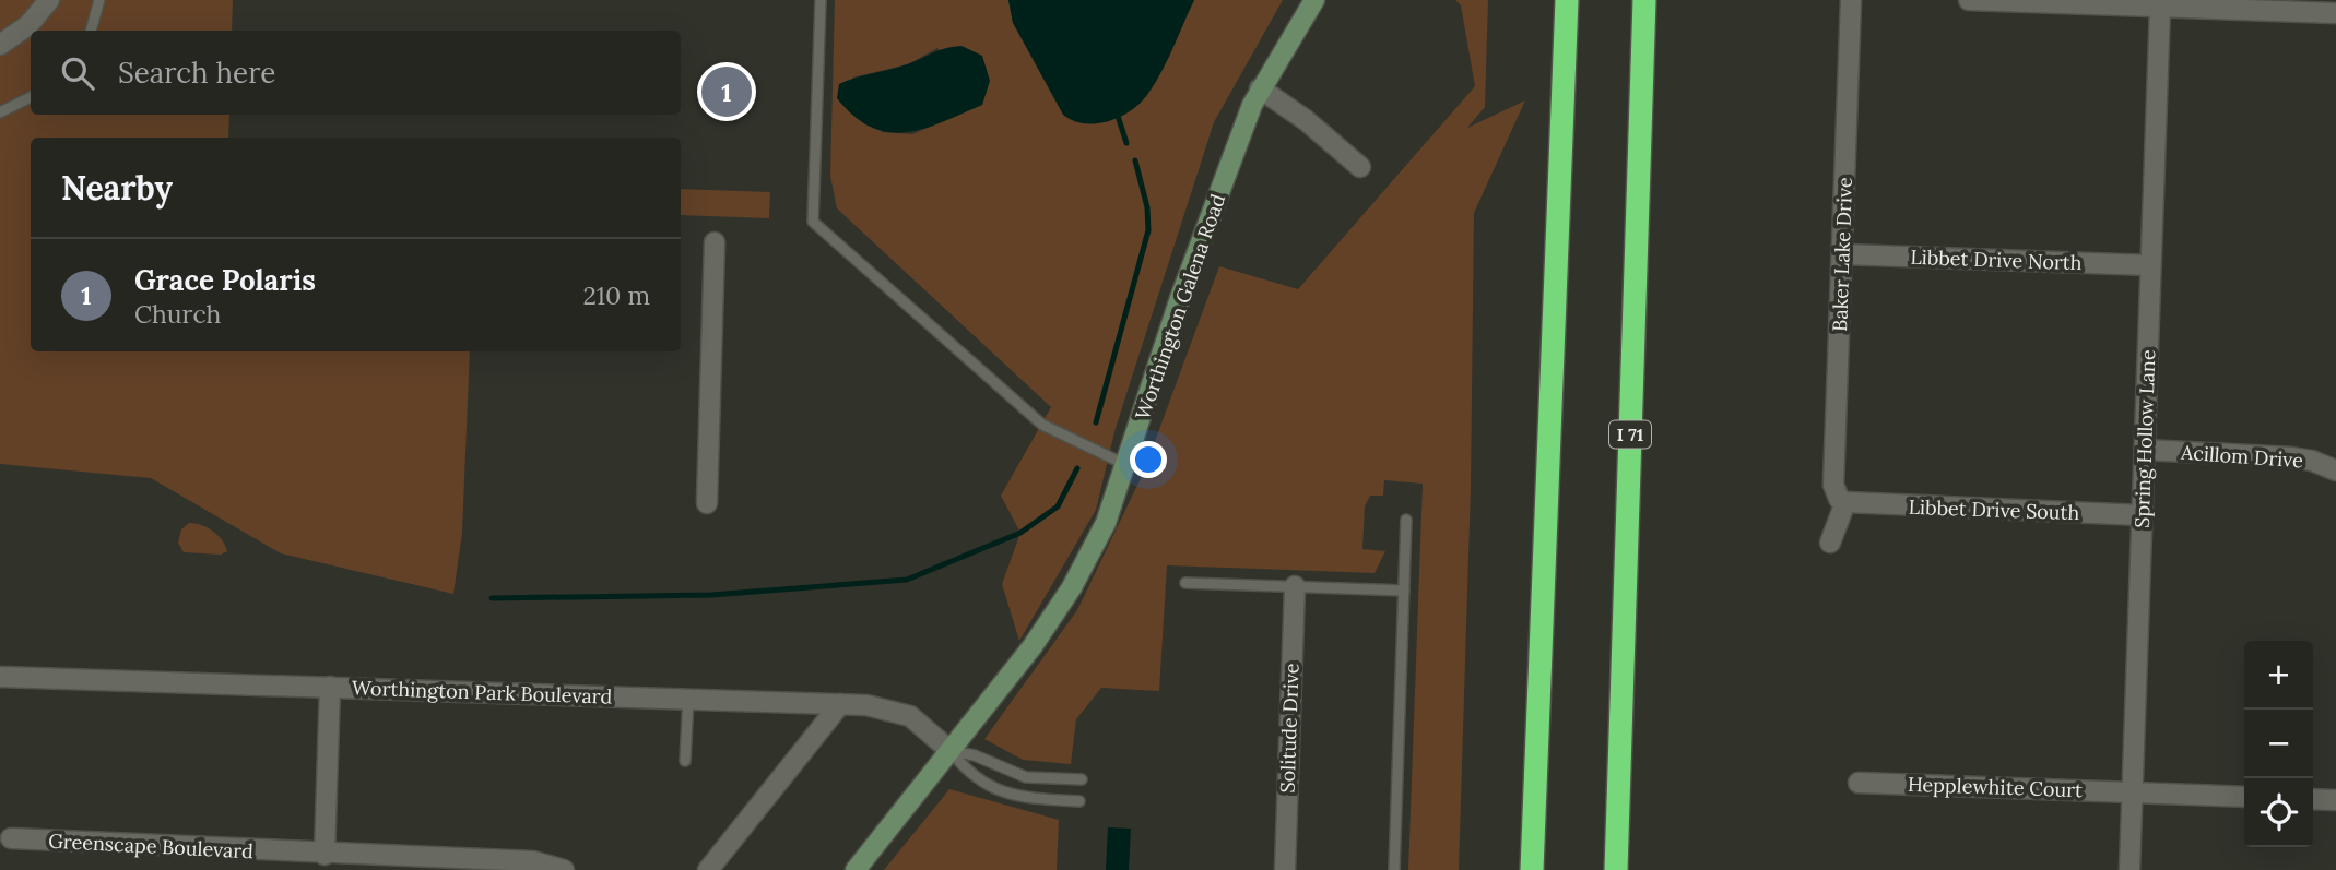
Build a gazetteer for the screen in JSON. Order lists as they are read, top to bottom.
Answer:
{
  "streets": {
    "highway": ["I 71"],
    "street": [
      "Baker Lake Drive",
      "Libbet Drive North",
      "Worthington Galena Road",
      "Spring Hollow Lane",
      "Acillom Drive",
      "Libbet Drive South",
      "Worthington Park Boulevard",
      "Solitude Drive",
      "Hepplewhite Court",
      "Greenscape Boulevard"
    ]
  },
  "crossings": [
    ["Baker Lake Drive", "Libbet Drive North"],
    ["Baker Lake Drive", "Libbet Drive South"],
    ["Libbet Drive North", "Spring Hollow Lane"],
    ["Worthington Galena Road", "Worthington Park Boulevard"],
    ["Spring Hollow Lane", "Acillom Drive"],
    ["Spring Hollow Lane", "Libbet Drive South"],
    ["Spring Hollow Lane", "Hepplewhite Court"]
  ],
  "page": {
    "search": "Search here",
    "pins": "1",
    "heading": "Nearby",
    "list": [
      {
        "mark": "1",
        "name": "Grace Polaris",
        "note": "Church",
        "value": "210 m"
      }
    ],
    "map_buttons": ["+", "−"]
  }
}
